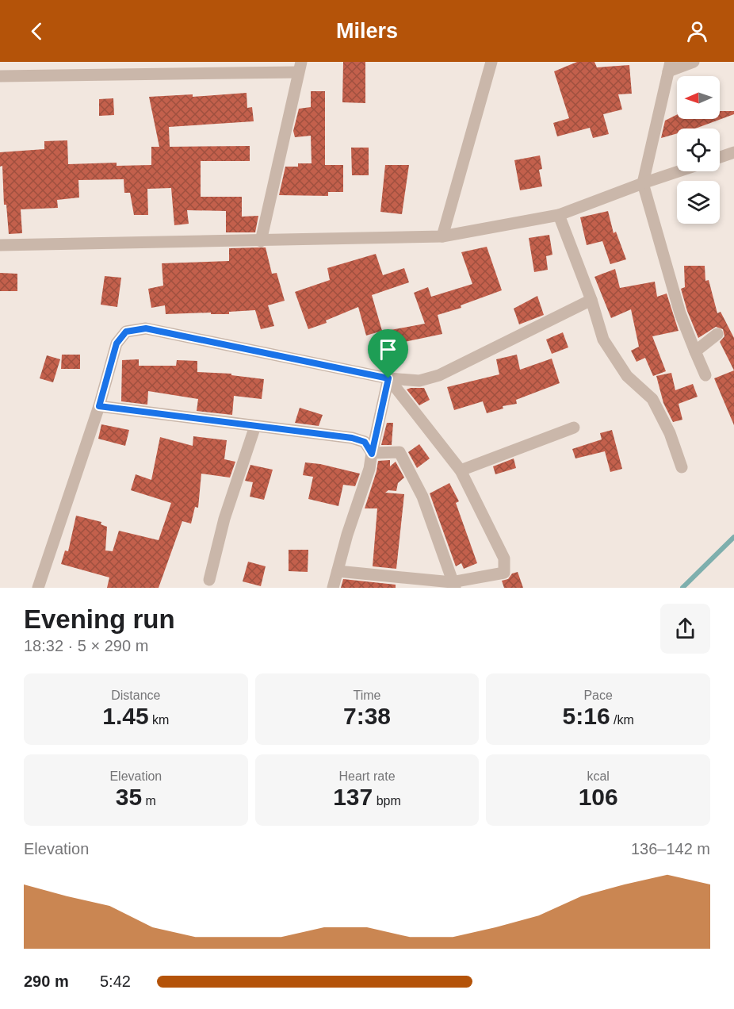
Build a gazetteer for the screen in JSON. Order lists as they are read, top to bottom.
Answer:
{
  "north": "left",
  "page": {
    "header": "Milers",
    "heading": ["Evening run", "18:32 · 5 × 290 m"],
    "stats": [
      ["Distance", "1.45 km"],
      ["Time", "7:38"],
      ["Pace", "5:16 /km"],
      ["Elevation", "35 m"],
      ["Heart rate", "137 bpm"],
      ["kcal", "106"]
    ],
    "chart": ["Elevation", "136–142 m"],
    "list": [
      {
        "name": "290 m",
        "note": "5:42"
      }
    ]
  }
}
